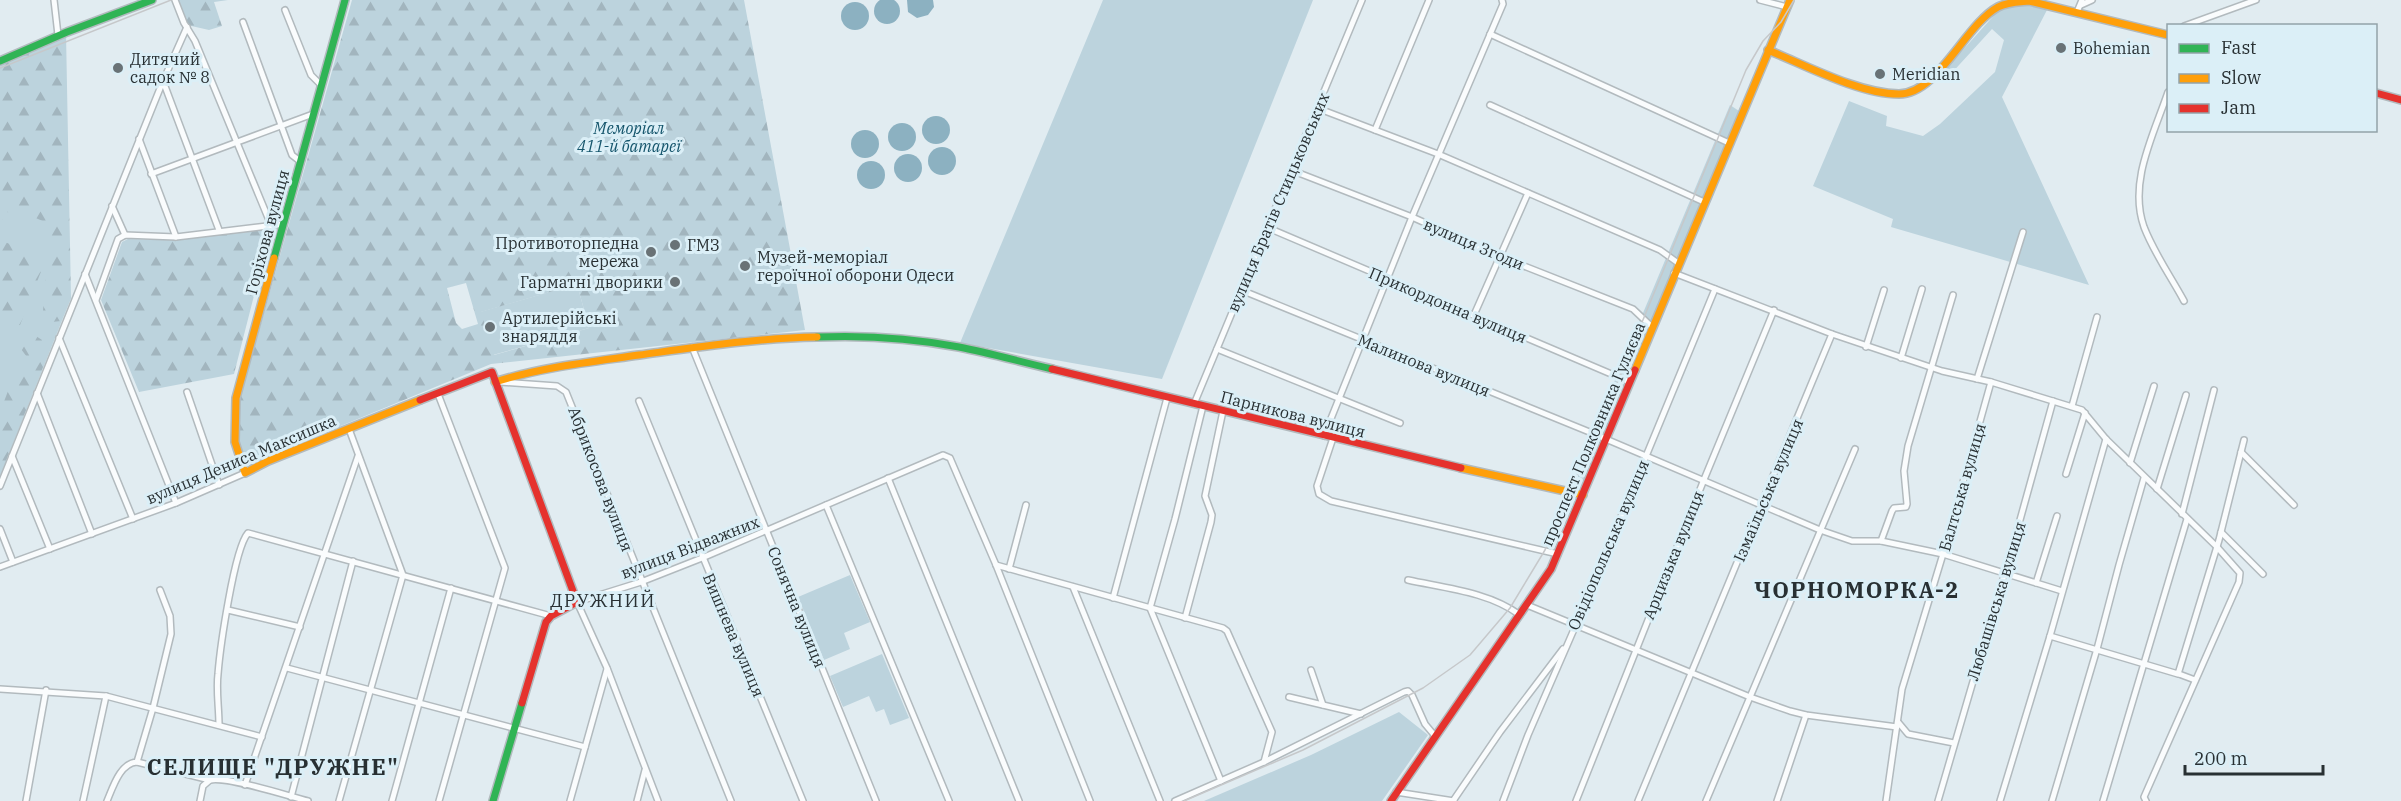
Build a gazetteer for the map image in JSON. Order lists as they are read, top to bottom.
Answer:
{
  "streets": {
    "street": [
      "вулиця Братів Стицьковських",
      "Горіхова вулиця",
      "вулиця Згоди",
      "Прикордонна вулиця",
      "Малинова вулиця",
      "Парникова вулиця",
      "проспект Полковника Гуляєва",
      "вулиця Дениса Максишка",
      "Абрикосова вулиця",
      "Балтська вулиця",
      "Ізмаїльська вулиця",
      "Овідіопольська вулиця",
      "вулиця Відважних",
      "Арцизька вулиця",
      "Любашівська вулиця",
      "Сонячна вулиця",
      "Вишнева вулиця"
    ]
  },
  "crossings": [
    ["вулиця Братів Стицьковських", "вулиця Згоди"],
    ["вулиця Братів Стицьковських", "Прикордонна вулиця"],
    ["вулиця Братів Стицьковських", "Малинова вулиця"],
    ["вулиця Братів Стицьковських", "Парникова вулиця"],
    ["Горіхова вулиця", "вулиця Дениса Максишка"],
    ["вулиця Згоди", "проспект Полковника Гуляєва"],
    ["Прикордонна вулиця", "проспект Полковника Гуляєва"],
    ["Малинова вулиця", "проспект Полковника Гуляєва"],
    ["Малинова вулиця", "Балтська вулиця"],
    ["Малинова вулиця", "Ізмаїльська вулиця"],
    ["Малинова вулиця", "Овідіопольська вулиця"],
    ["Малинова вулиця", "Арцизька вулиця"],
    ["Малинова вулиця", "Любашівська вулиця"],
    ["Парникова вулиця", "проспект Полковника Гуляєва"],
    ["Парникова вулиця", "Сонячна вулиця"],
    ["вулиця Дениса Максишка", "Абрикосова вулиця"],
    ["Абрикосова вулиця", "вулиця Відважних"],
    ["вулиця Відважних", "Сонячна вулиця"],
    ["вулиця Відважних", "Вишнева вулиця"]
  ],
  "districts": ["ЧОРНОМОРКА-2", "ДРУЖНИЙ", "СЕЛИЩЕ \"ДРУЖНЕ\""],
  "parks": ["Меморіал 411-й батареї"],
  "places": [
    "Bohemian",
    "Дитячий садок № 8",
    "Meridian",
    "ГМЗ",
    "Противоторпедна мережа",
    "Музей-меморіал героїчної оборони Одеси",
    "Гарматні дворики",
    "Артилерійські знаряддя"
  ],
  "legend": ["Fast", "Slow", "Jam"],
  "scale_bar": "200 m"
}
